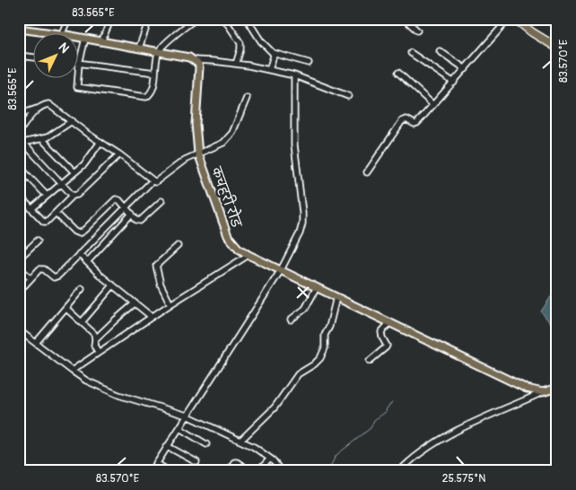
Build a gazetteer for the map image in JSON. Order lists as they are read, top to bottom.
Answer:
{
  "streets": {
    "main road": ["कचहरी रोड"]
  },
  "north": "top right",
  "coordinates": ["83.565°E", "83.570°E", "25.575°N"]
}
